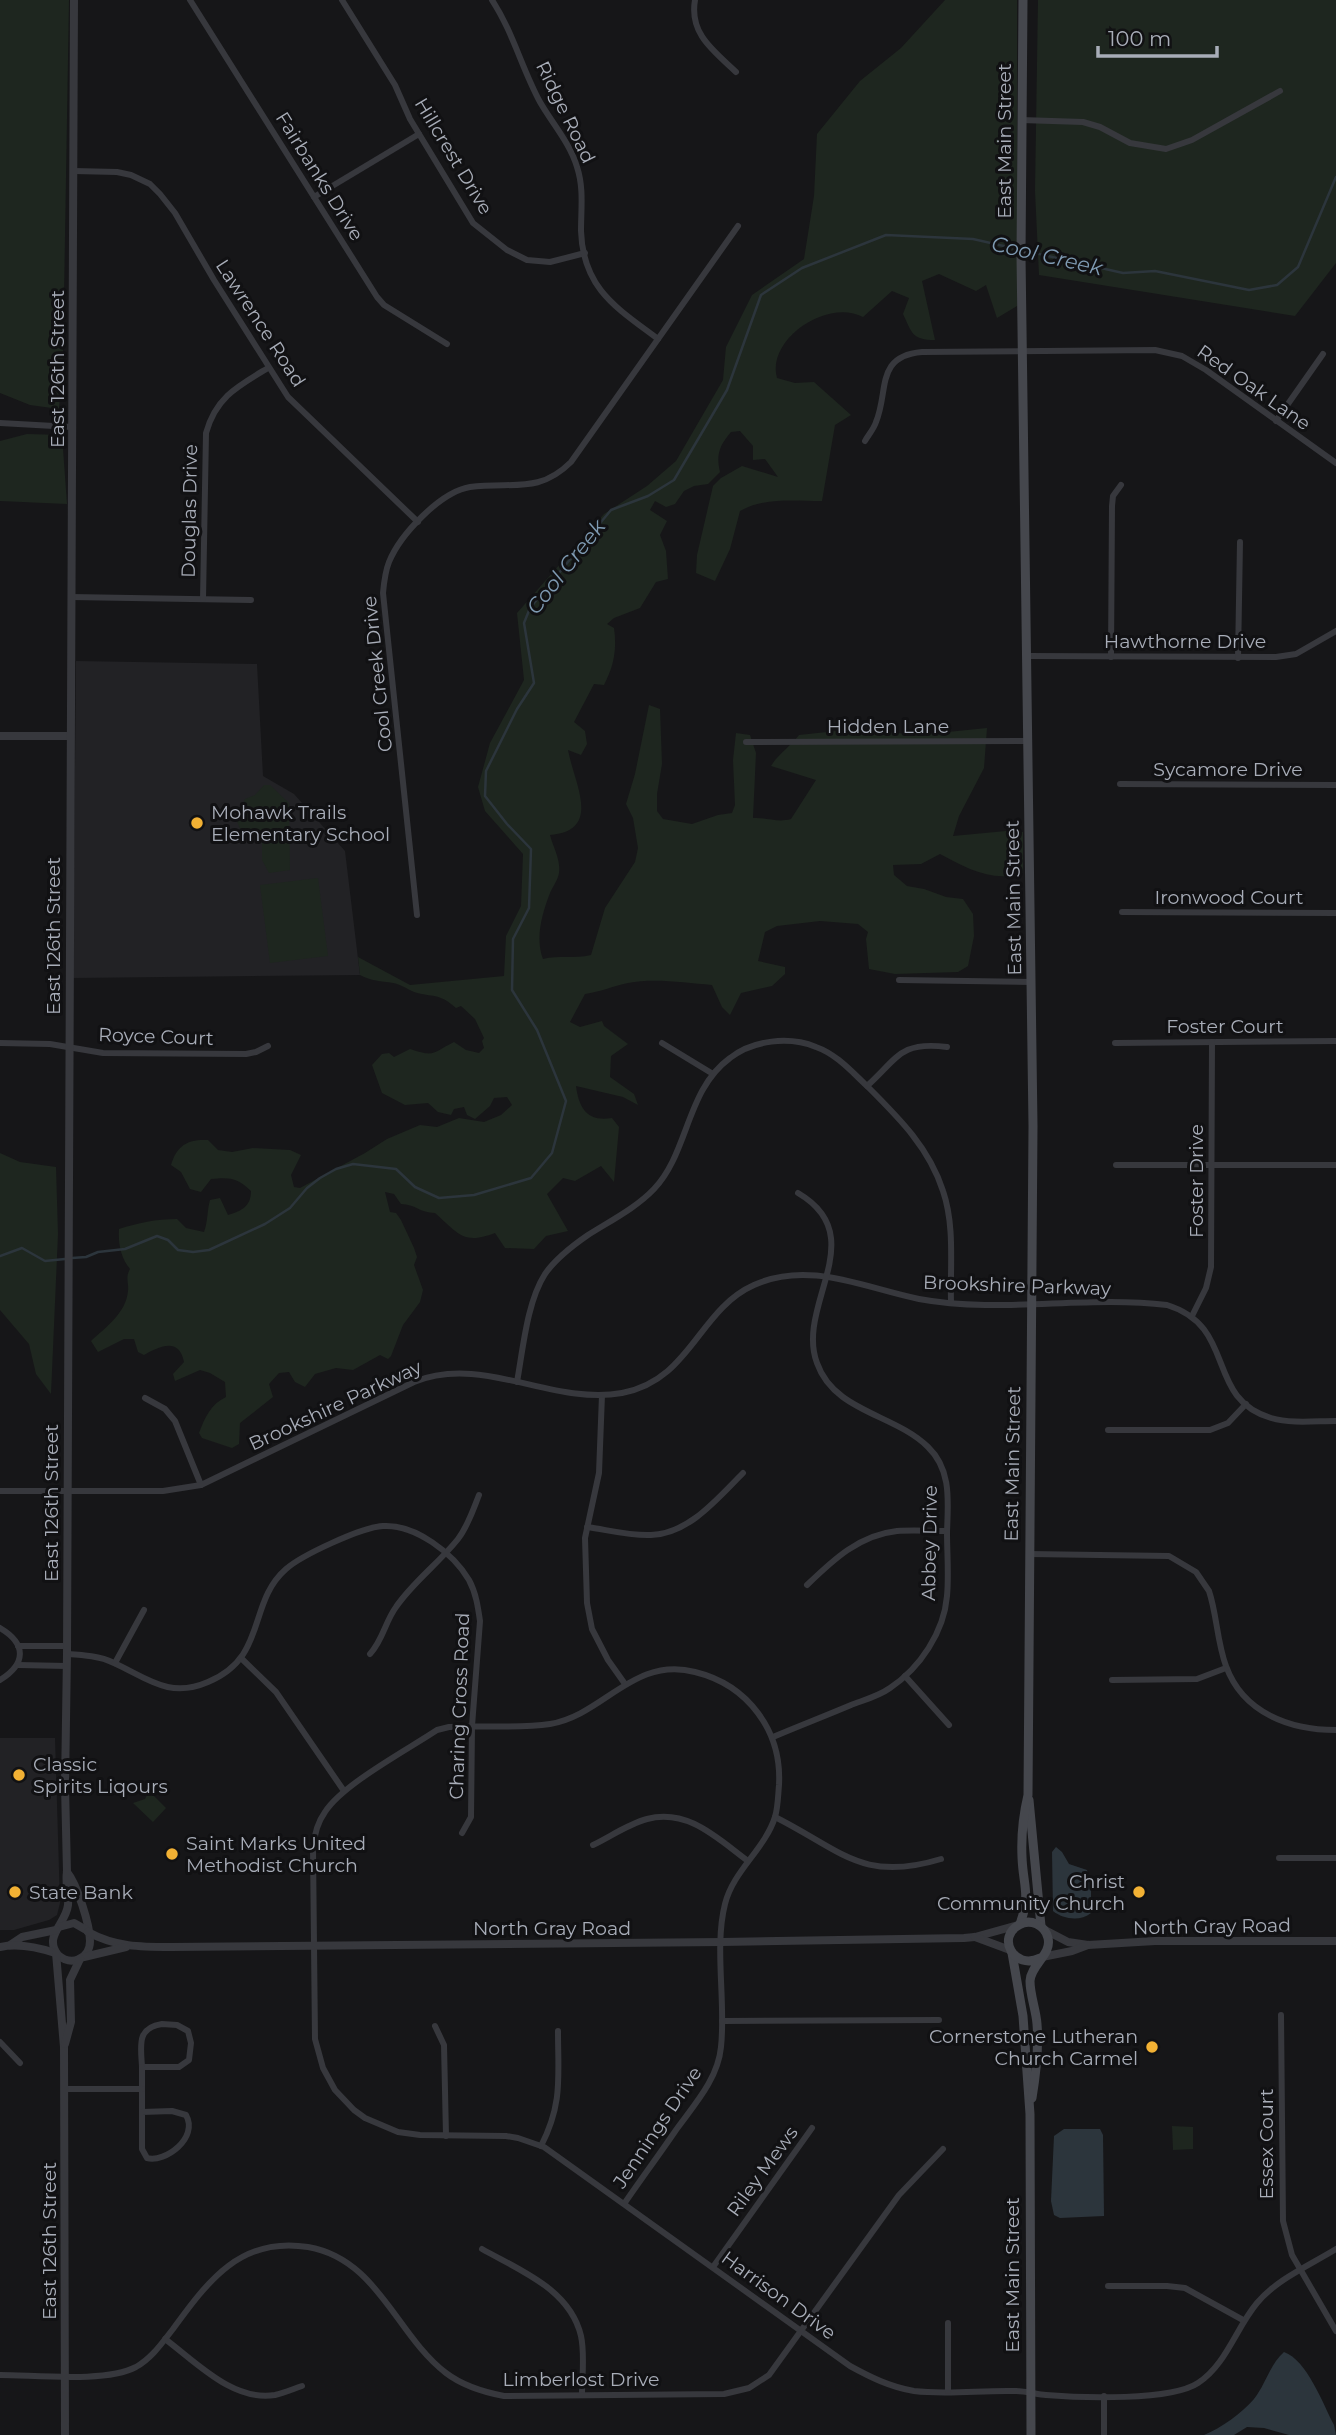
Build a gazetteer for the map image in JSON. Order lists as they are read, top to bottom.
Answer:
{
  "streets": {
    "main road": ["East Main Street"],
    "street": [
      "Ridge Road",
      "Hillcrest Drive",
      "Fairbanks Drive",
      "Lawrence Road",
      "East 126th Street",
      "Red Oak Lane",
      "Douglas Drive",
      "Hawthorne Drive",
      "Cool Creek Drive",
      "Hidden Lane",
      "Sycamore Drive",
      "Ironwood Court",
      "Foster Court",
      "Royce Court",
      "Foster Drive",
      "Brookshire Parkway",
      "Abbey Drive",
      "Charing Cross Road",
      "North Gray Road",
      "Jennings Drive",
      "Essex Court",
      "Riley Mews",
      "Harrison Drive",
      "Limberlost Drive"
    ]
  },
  "crossings": [
    ["Ridge Road", "Hillcrest Drive"],
    ["Ridge Road", "Cool Creek Drive"],
    ["East Main Street", "Red Oak Lane"],
    ["East Main Street", "Hawthorne Drive"],
    ["East Main Street", "Hidden Lane"],
    ["East Main Street", "Brookshire Parkway"],
    ["East Main Street", "North Gray Road"],
    ["East Main Street", "Harrison Drive"],
    ["Lawrence Road", "East 126th Street"],
    ["Lawrence Road", "Douglas Drive"],
    ["Lawrence Road", "Cool Creek Drive"],
    ["East 126th Street", "Royce Court"],
    ["East 126th Street", "Brookshire Parkway"],
    ["East 126th Street", "Charing Cross Road"],
    ["East 126th Street", "North Gray Road"],
    ["East 126th Street", "Limberlost Drive"],
    ["Foster Court", "Foster Drive"],
    ["Foster Drive", "Brookshire Parkway"],
    ["Brookshire Parkway", "Abbey Drive"],
    ["Charing Cross Road", "Harrison Drive"],
    ["North Gray Road", "Jennings Drive"],
    ["North Gray Road", "Harrison Drive"],
    ["Jennings Drive", "Harrison Drive"],
    ["Essex Court", "Harrison Drive"],
    ["Riley Mews", "Harrison Drive"],
    ["Harrison Drive", "Limberlost Drive"]
  ],
  "water": ["Cool Creek"],
  "places": [
    "Mohawk Trails Elementary School",
    "Classic Spirits Liqours",
    "Saint Marks United Methodist Church",
    "State Bank",
    "Christ Community Church",
    "Cornerstone Lutheran Church Carmel"
  ],
  "scale_bar": "100 m"
}
